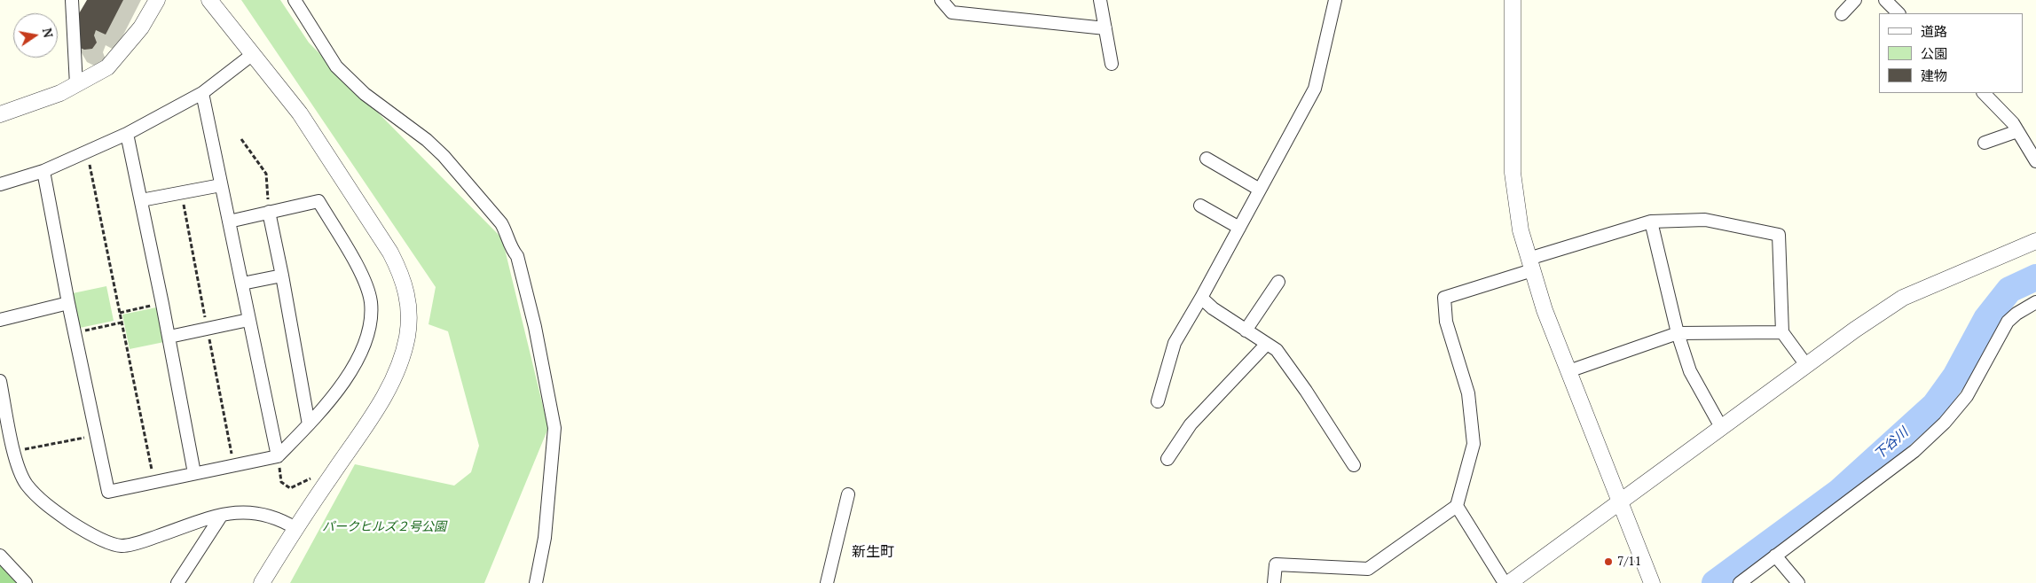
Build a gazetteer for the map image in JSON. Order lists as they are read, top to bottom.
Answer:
{
  "districts": ["新生町"],
  "water": ["下谷川"],
  "parks": ["パークヒルズ２号公園"],
  "places": ["7/11"],
  "legend": ["道路", "公園", "建物"],
  "north": "right"
}
